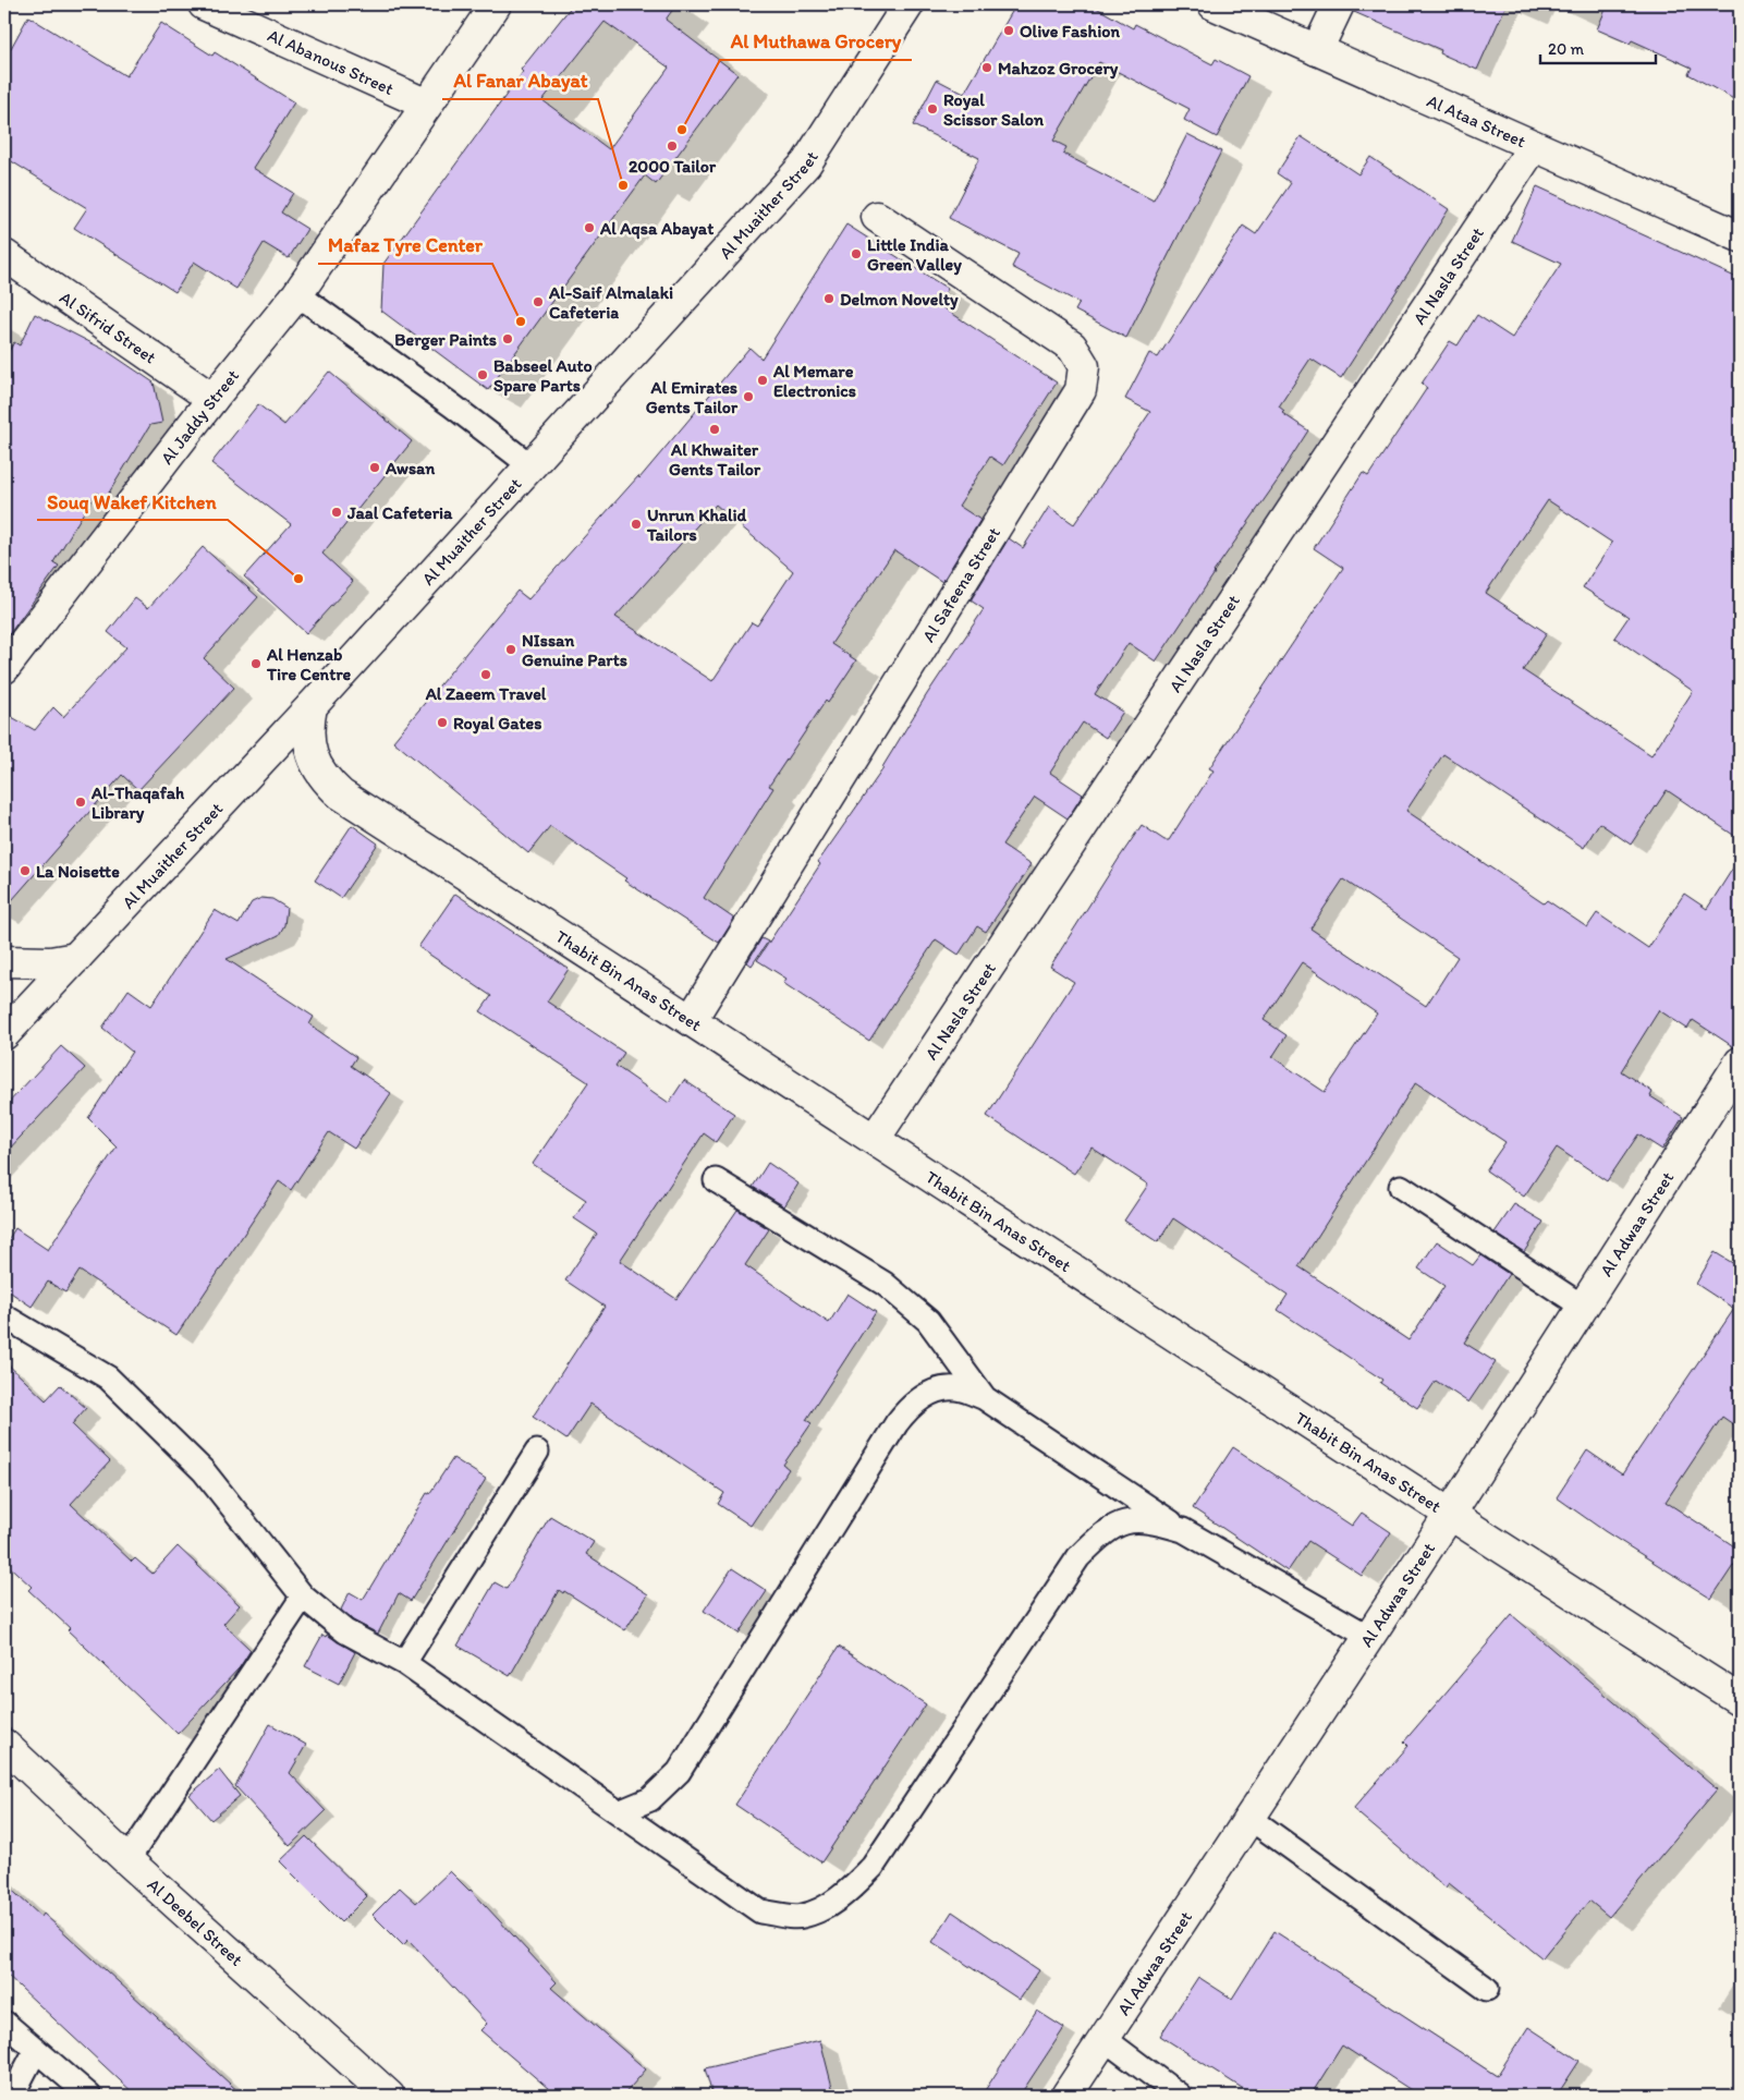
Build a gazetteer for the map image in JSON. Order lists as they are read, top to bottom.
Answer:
{
  "streets": {
    "street": [
      "Al Abanous Street",
      "Al Ataa Street",
      "Al Muaither Street",
      "Al Nasla Street",
      "Al Sifrid Street",
      "Al Jaddy Street",
      "Al Safeena Street",
      "Thabit Bin Anas Street",
      "Al Adwaa Street",
      "Al Deebel Street"
    ]
  },
  "crossings": [
    ["Al Abanous Street", "Al Jaddy Street"],
    ["Al Ataa Street", "Al Nasla Street"],
    ["Al Muaither Street", "Thabit Bin Anas Street"],
    ["Al Nasla Street", "Thabit Bin Anas Street"],
    ["Al Sifrid Street", "Al Jaddy Street"],
    ["Al Safeena Street", "Thabit Bin Anas Street"],
    ["Thabit Bin Anas Street", "Al Adwaa Street"]
  ],
  "places": [
    "Olive Fashion",
    "Mahzoz Grocery",
    "Royal Scissor Salon",
    "Al Muthawa Grocery",
    "2000 Tailor",
    "Al Fanar Abayat",
    "Al Aqsa Abayat",
    "Little India Green Valley",
    "Delmon Novelty",
    "Al-Saif Almalaki Cafeteria",
    "Mafaz Tyre Center",
    "Berger Paints",
    "Babseel Auto Spare Parts",
    "Al Memare Electronics",
    "Al Emirates Gents Tailor",
    "Al Khwaiter Gents Tailor",
    "Awsan",
    "Jaal Cafeteria",
    "Unrun Khalid Tailors",
    "Souq Wakef Kitchen",
    "NIssan Genuine Parts",
    "Al Henzab Tire Centre",
    "Al Zaeem Travel",
    "Royal Gates",
    "Al-Thaqafah Library",
    "La Noisette"
  ],
  "scale_bar": "20 m"
}
